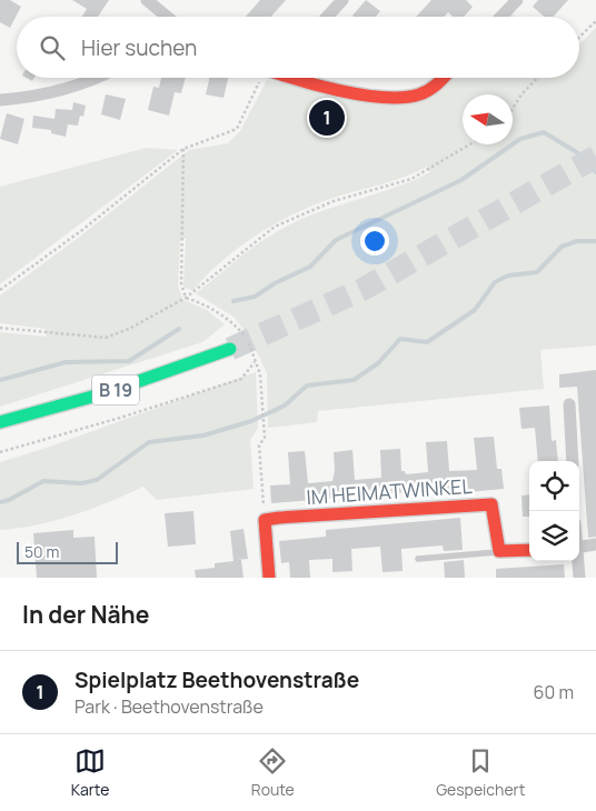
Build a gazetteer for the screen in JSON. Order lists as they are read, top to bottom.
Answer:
{
  "streets": {
    "main road": ["B 19", "IM HEIMATWINKEL"]
  },
  "scale_bar": "50 m",
  "north": "left",
  "page": {
    "search": "Hier suchen",
    "pins": "1",
    "scale": "50 m",
    "heading": "In der Nähe",
    "list": [
      {
        "mark": "1",
        "name": "Spielplatz Beethovenstraße",
        "note": "Park · Beethovenstraße",
        "value": "60 m"
      }
    ],
    "nav": ["Karte", "Route", "Gespeichert"]
  }
}
